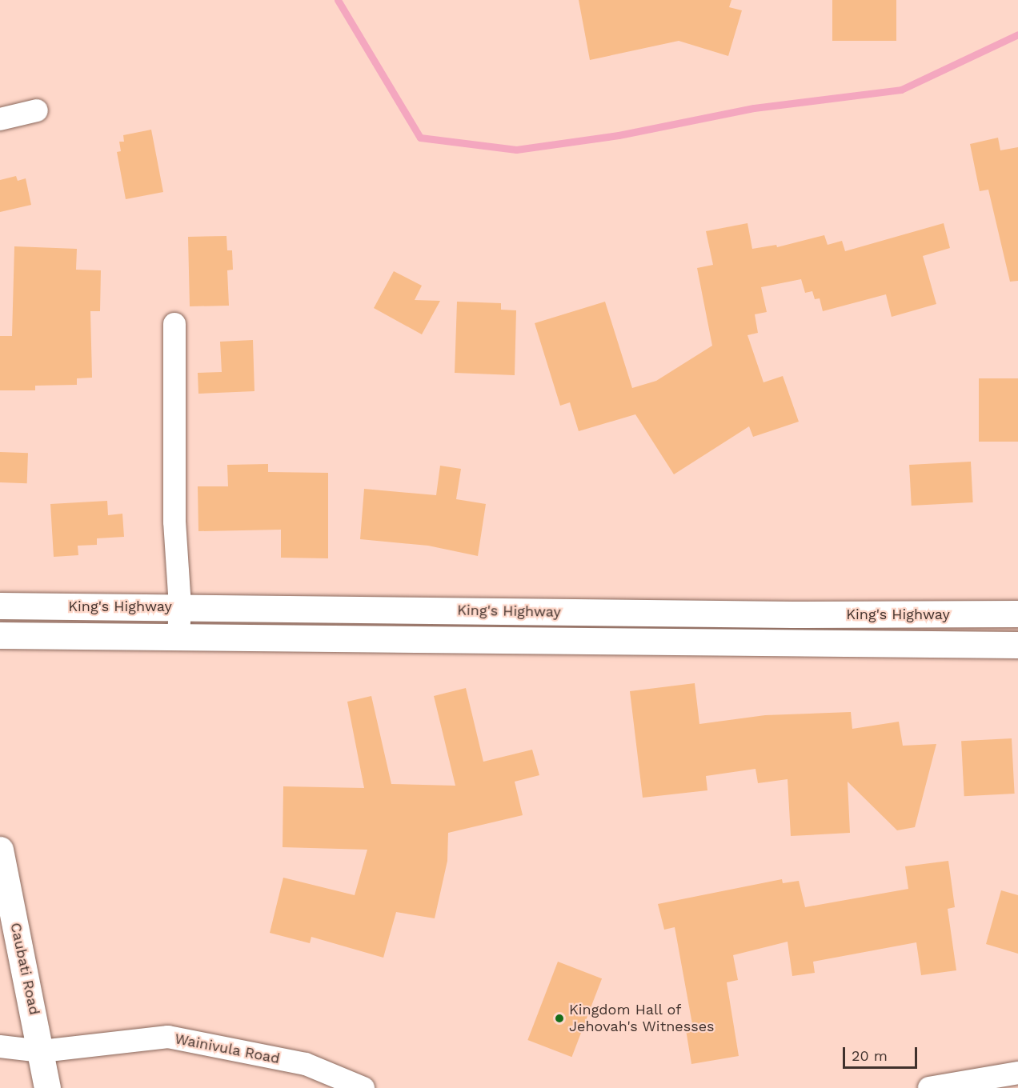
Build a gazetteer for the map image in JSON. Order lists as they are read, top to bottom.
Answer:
{
  "streets": {
    "main road": ["King's Highway", "Caubati Road"],
    "street": ["Wainivula Road"]
  },
  "crossings": [
    ["Caubati Road", "Wainivula Road"]
  ],
  "places": ["Kingdom Hall of Jehovah's Witnesses"],
  "scale_bar": "20 m"
}
